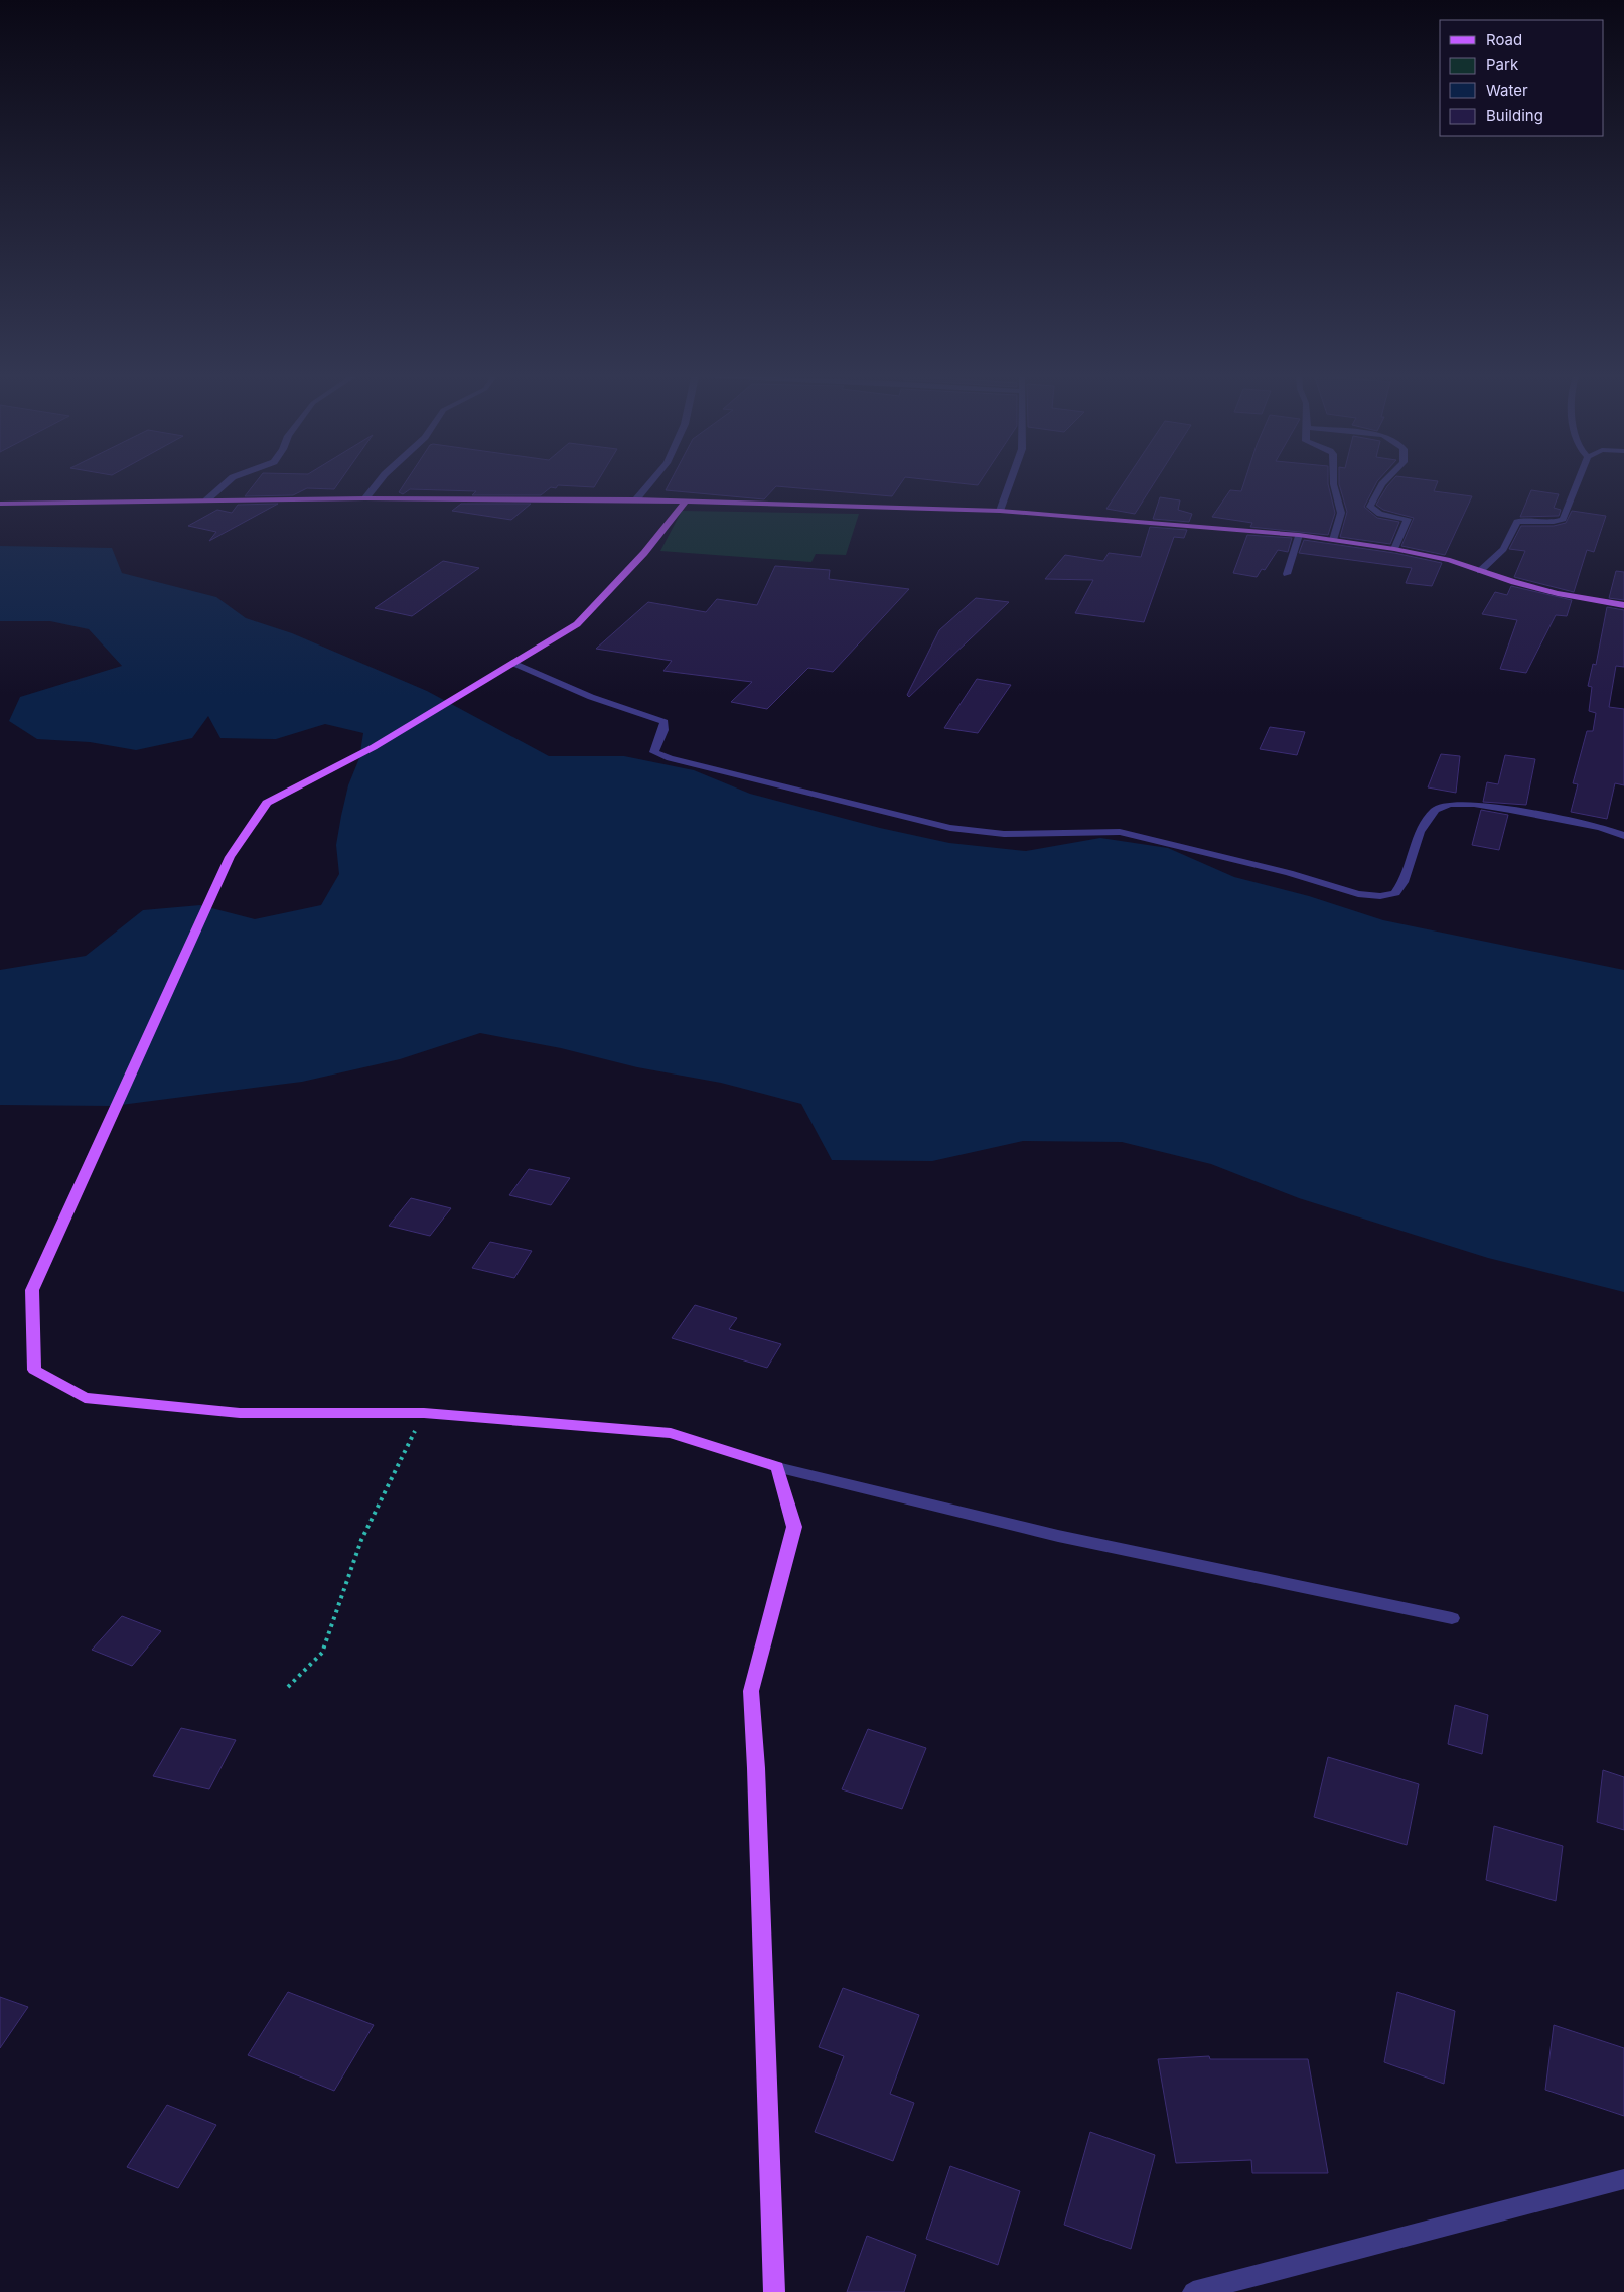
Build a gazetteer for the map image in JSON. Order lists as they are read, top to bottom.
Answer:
{
  "legend": [
    "Road",
    "Park",
    "Water",
    "Building"
  ]
}
